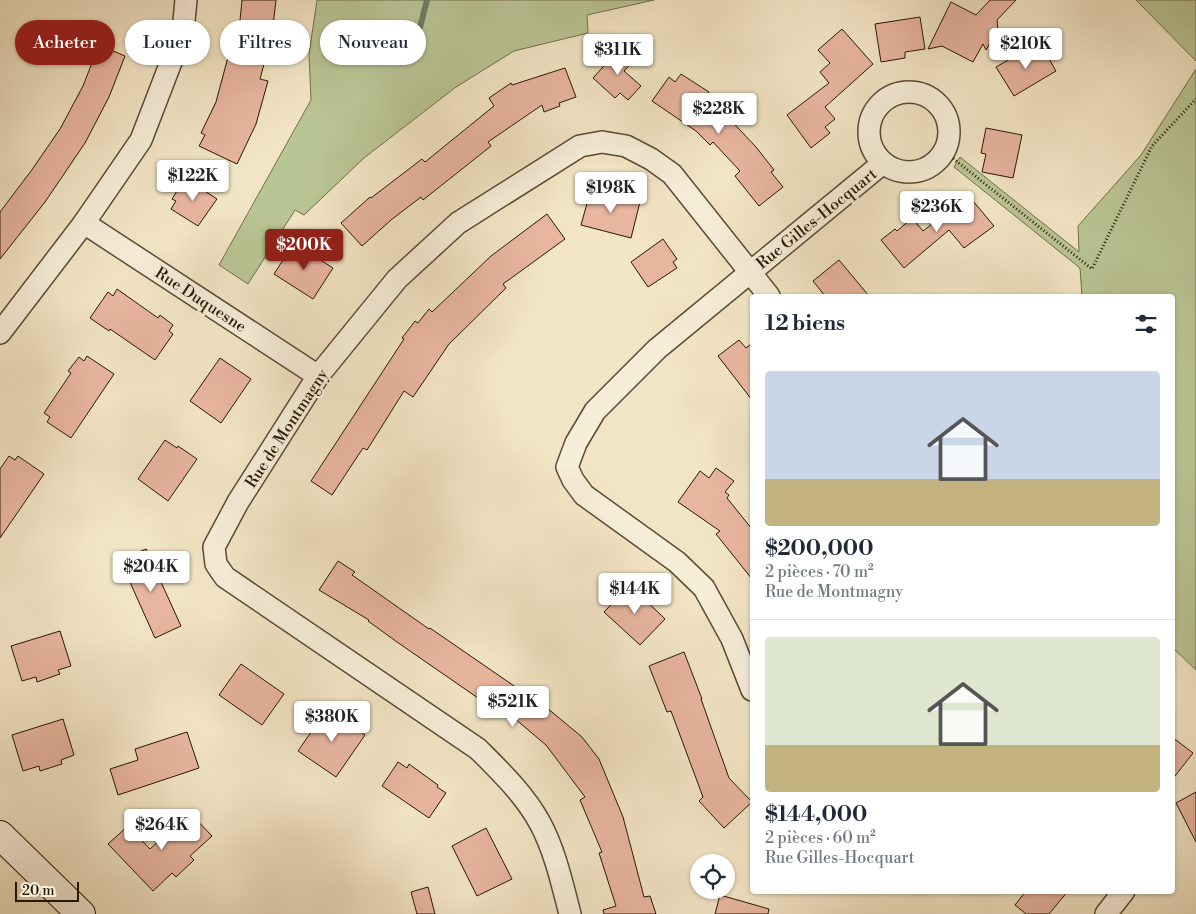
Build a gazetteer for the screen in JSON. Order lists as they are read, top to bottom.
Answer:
{
  "streets": {
    "street": ["Rue Gilles-Hocquart", "Rue Duquesne", "Rue de Montmagny"]
  },
  "crossings": [
    ["Rue Gilles-Hocquart", "Rue de Montmagny"],
    ["Rue Duquesne", "Rue de Montmagny"]
  ],
  "scale_bar": "20 m",
  "page": {
    "chip": [
      "Acheter",
      "Louer",
      "Filtres",
      "Nouveau"
    ],
    "price": [
      "$210K",
      "$311K",
      "$228K",
      "$122K",
      "$198K",
      "$236K",
      "$200K",
      "$204K",
      "$144K",
      "$521K",
      "$380K",
      "$264K"
    ],
    "heading": "12 biens",
    "list": [
      {
        "name": "$200,000",
        "note": "2 pièces · 70 m² · Rue de Montmagny"
      },
      {
        "name": "$144,000",
        "note": "2 pièces · 60 m² · Rue Gilles-Hocquart"
      }
    ],
    "scale": "20 m"
  }
}
